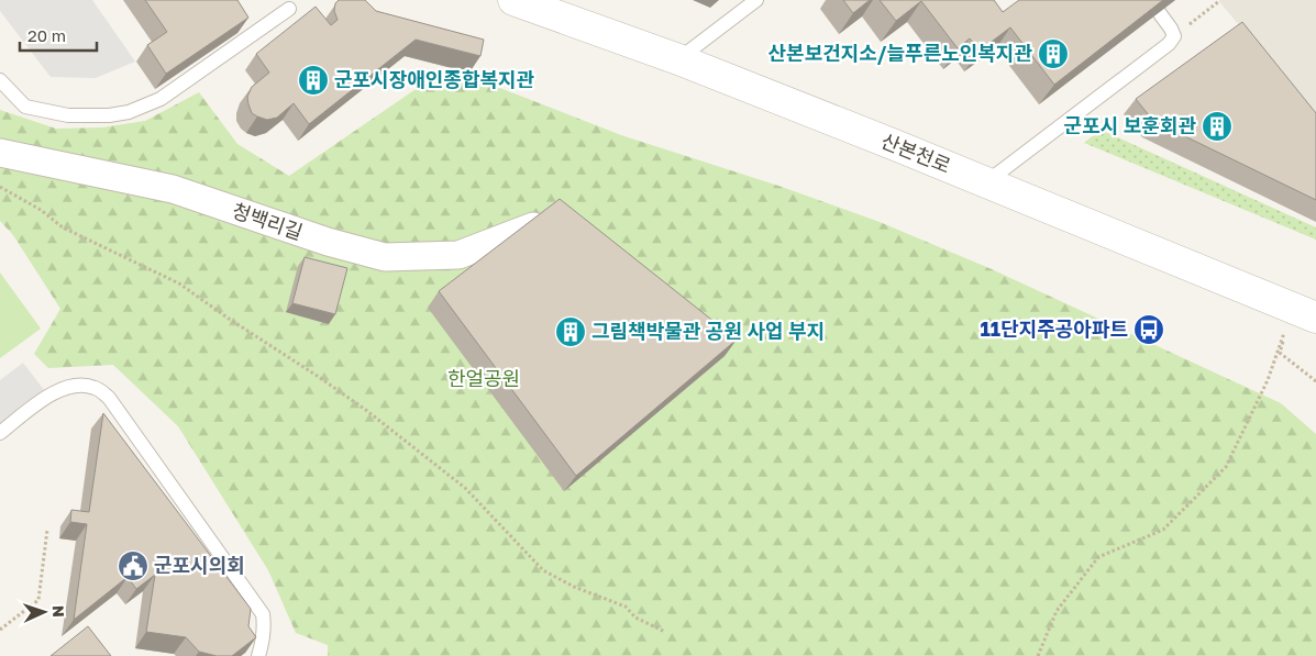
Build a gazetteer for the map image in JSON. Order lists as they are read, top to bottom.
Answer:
{
  "streets": {
    "street": ["산본천로", "청백리길"]
  },
  "parks": ["한얼공원"],
  "places": {
    "building": [
      "산본보건지소/늘푸른노인복지관",
      "군포시장애인종합복지관",
      "군포시 보훈회관",
      "그림책박물관 공원 사업 부지"
    ],
    "bus stop": ["11단지주공아파트"],
    "public building": ["군포시의회"]
  },
  "scale_bar": "20 m",
  "north": "right"
}
